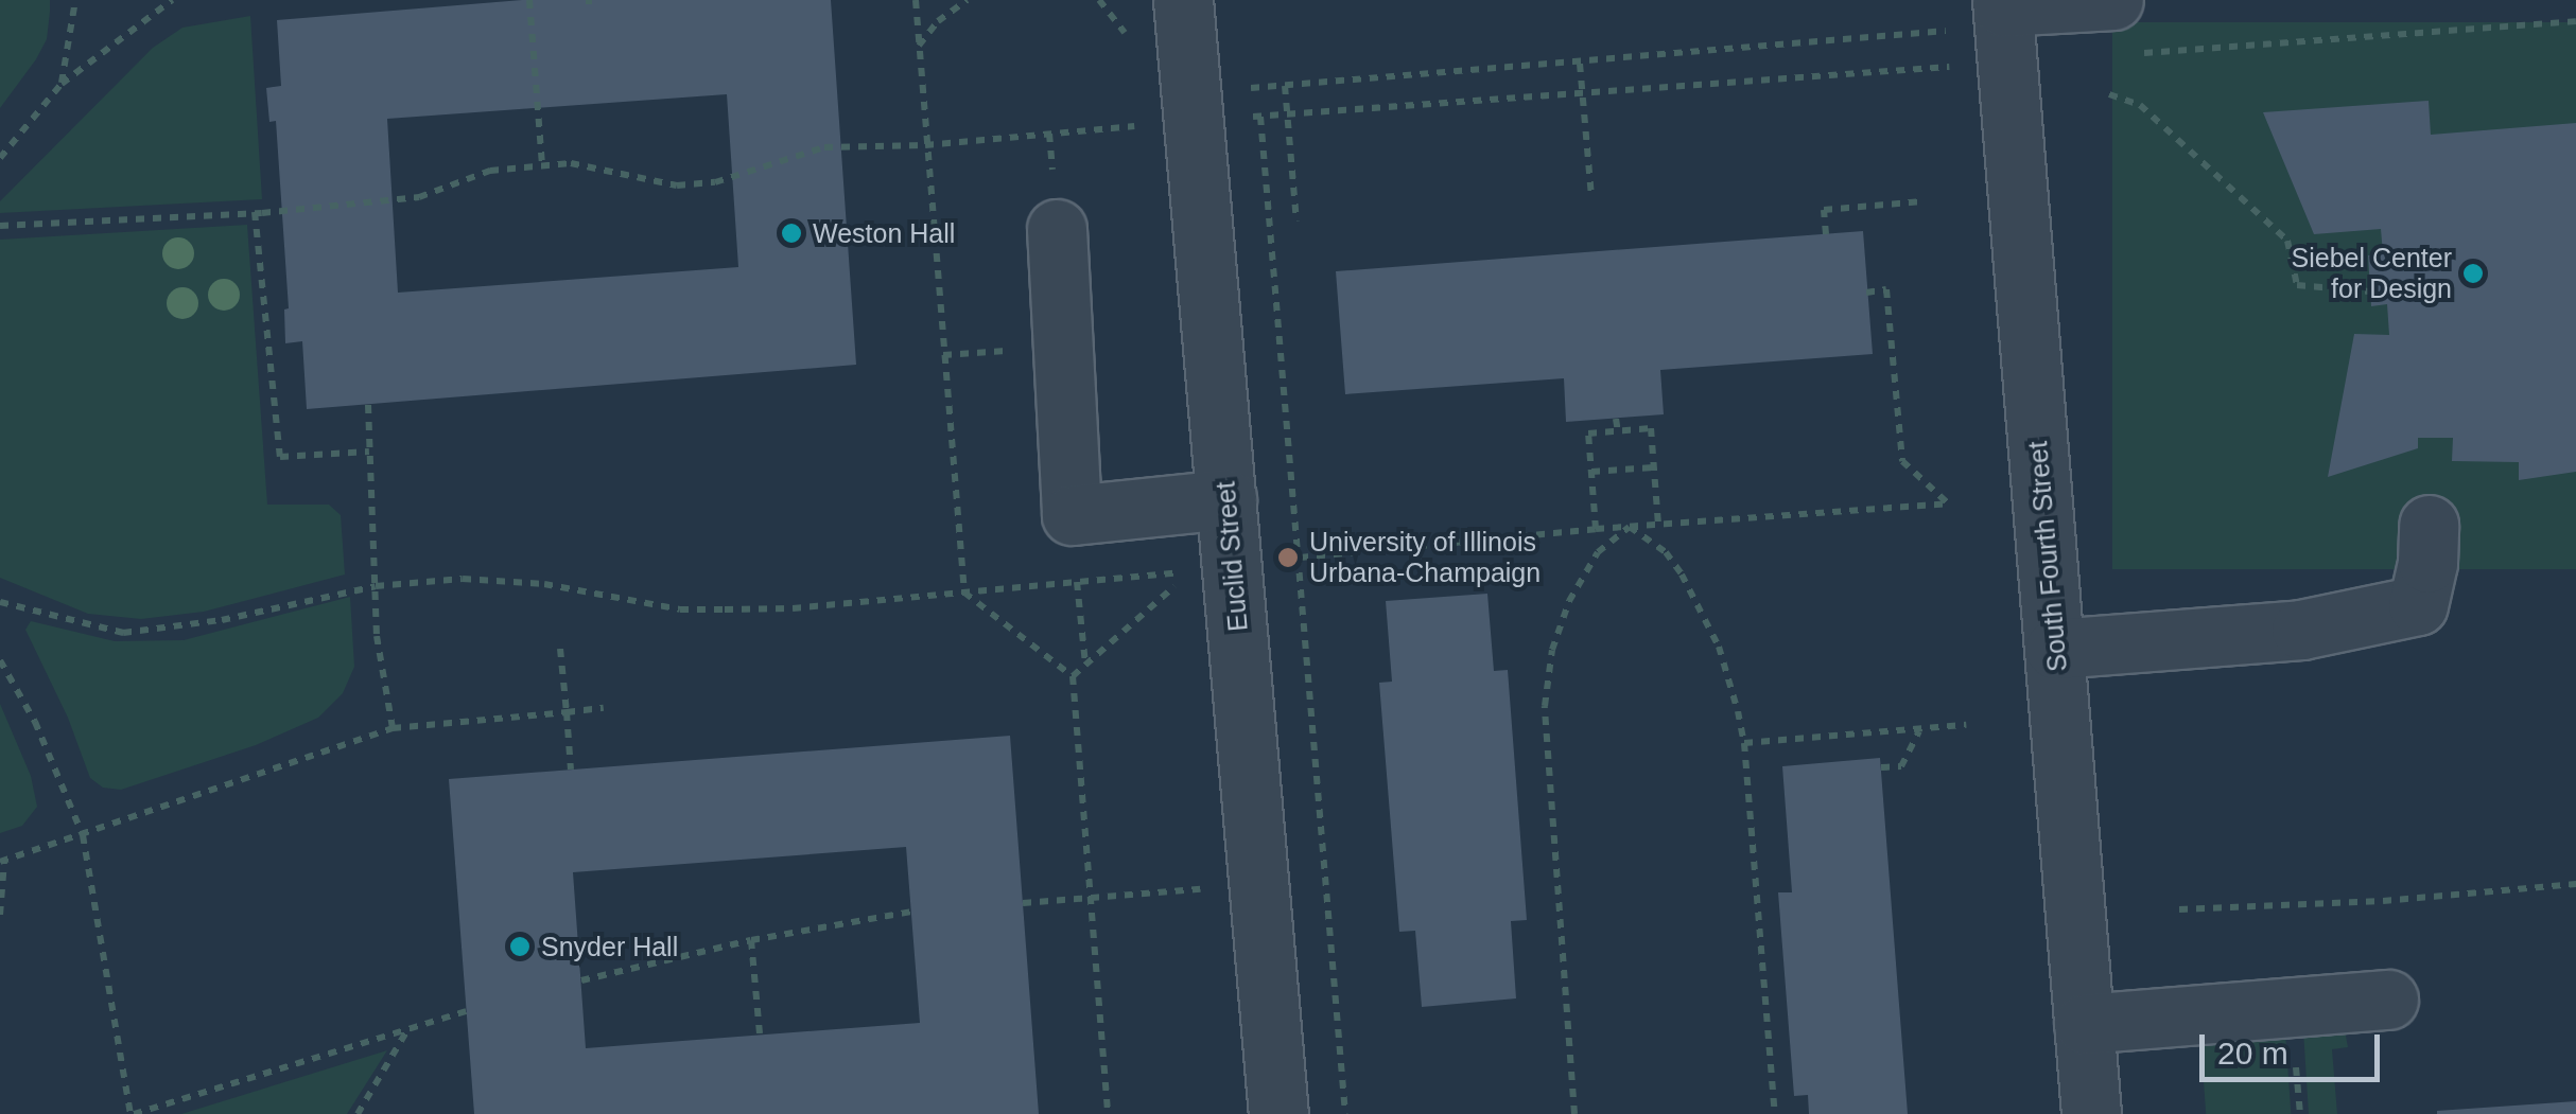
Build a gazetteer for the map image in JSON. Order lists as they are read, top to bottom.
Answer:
{
  "streets": {
    "street": ["Euclid Street", "South Fourth Street"]
  },
  "places": [
    "Weston Hall",
    "Siebel Center for Design",
    "University of Illinois Urbana-Champaign",
    "Snyder Hall"
  ],
  "scale_bar": "20 m"
}
